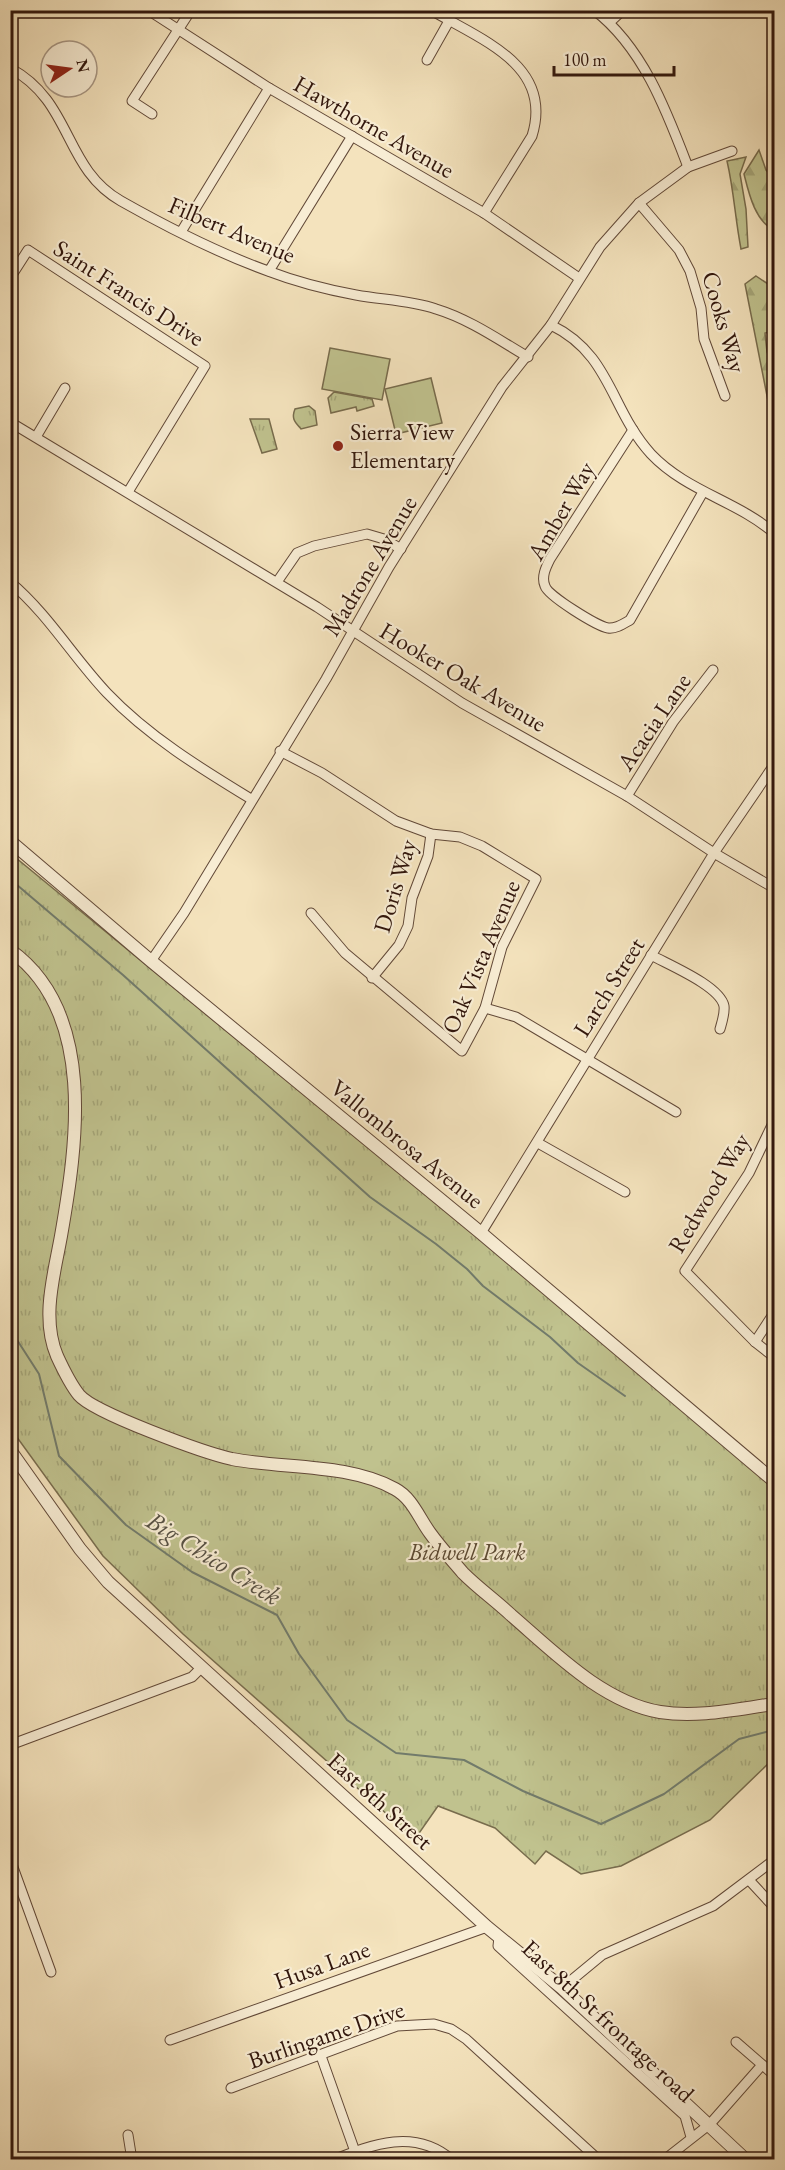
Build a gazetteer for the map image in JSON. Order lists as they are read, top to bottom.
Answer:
{
  "streets": {
    "street": [
      "Hawthorne Avenue",
      "Filbert Avenue",
      "Saint Francis Drive",
      "Cooks Way",
      "Amber Way",
      "Madrone Avenue",
      "Hooker Oak Avenue",
      "Acacia Lane",
      "Doris Way",
      "Oak Vista Avenue",
      "Larch Street",
      "Vallombrosa Avenue",
      "Redwood Way",
      "East 8th Street",
      "Husa Lane",
      "East 8th St frontage road",
      "Burlingame Drive"
    ]
  },
  "crossings": [
    ["Hawthorne Avenue", "Madrone Avenue"],
    ["Filbert Avenue", "Madrone Avenue"],
    ["Saint Francis Drive", "Hooker Oak Avenue"],
    ["Cooks Way", "Madrone Avenue"],
    ["Madrone Avenue", "Hooker Oak Avenue"],
    ["Madrone Avenue", "Oak Vista Avenue"],
    ["Madrone Avenue", "Vallombrosa Avenue"],
    ["Hooker Oak Avenue", "Acacia Lane"],
    ["Hooker Oak Avenue", "Larch Street"],
    ["Doris Way", "Oak Vista Avenue"],
    ["Larch Street", "Vallombrosa Avenue"],
    ["East 8th Street", "Husa Lane"],
    ["East 8th Street", "East 8th St frontage road"]
  ],
  "water": ["Big Chico Creek"],
  "parks": ["Bidwell Park"],
  "places": ["Sierra View Elementary"],
  "scale_bar": "100 m",
  "north": "right"
}
